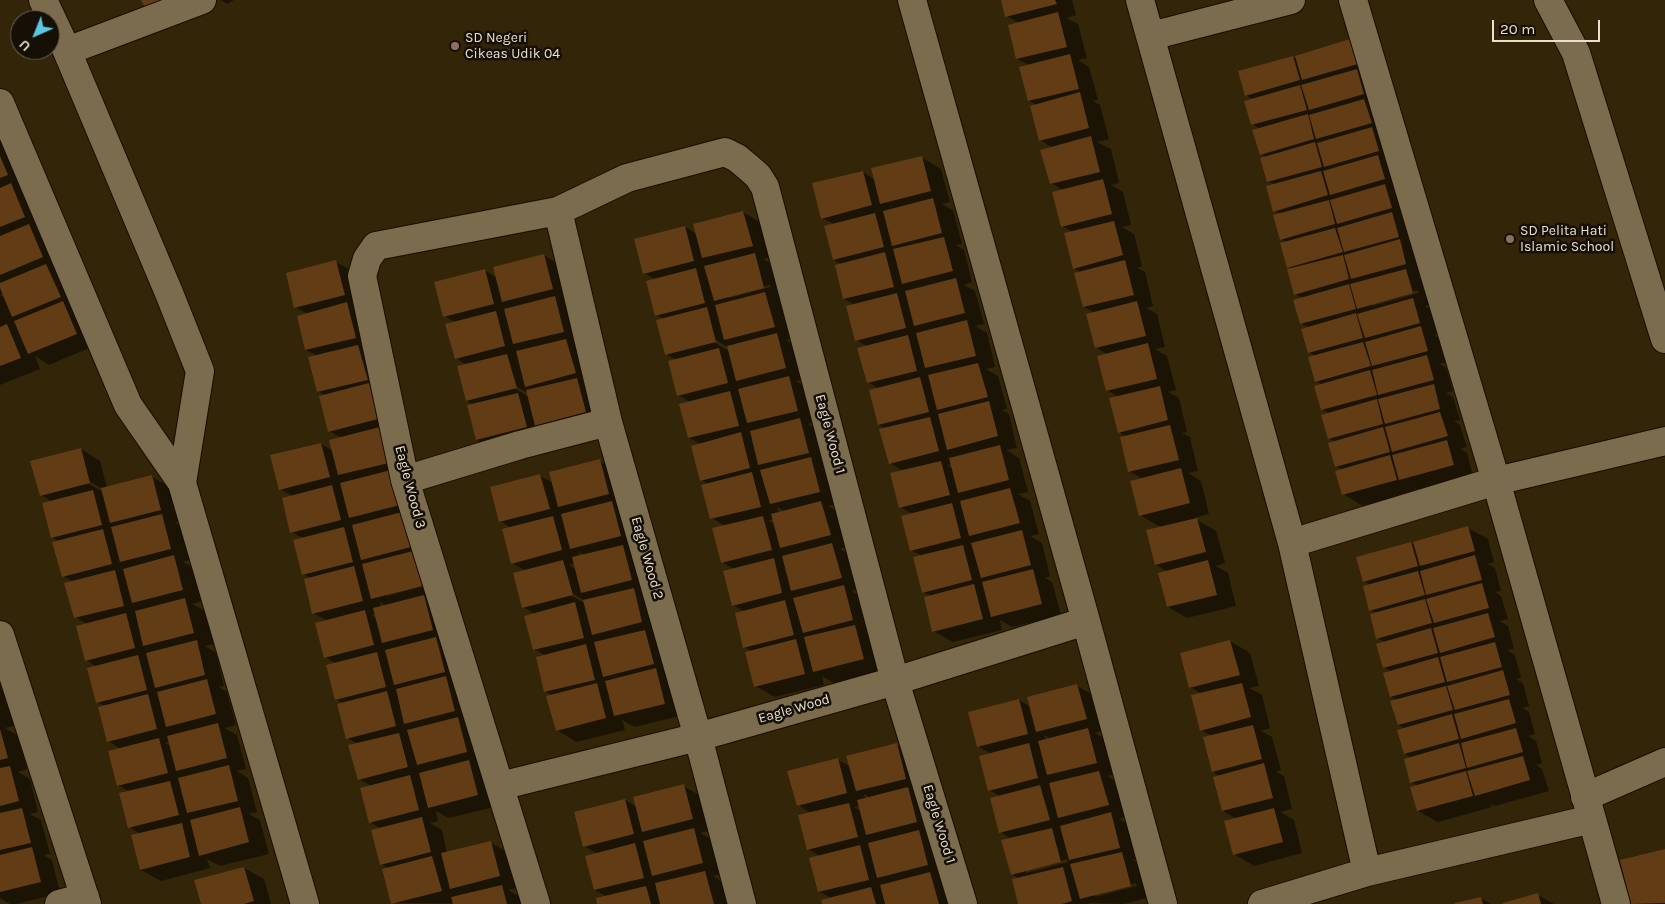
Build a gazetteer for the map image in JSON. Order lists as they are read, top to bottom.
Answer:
{
  "streets": {
    "street": [
      "Eagle Wood 1",
      "Eagle Wood 3",
      "Eagle Wood 2",
      "Eagle Wood"
    ]
  },
  "crossings": [
    ["Eagle Wood 1", "Eagle Wood 3"],
    ["Eagle Wood 1", "Eagle Wood 2"],
    ["Eagle Wood 1", "Eagle Wood"],
    ["Eagle Wood 3", "Eagle Wood 2"],
    ["Eagle Wood 3", "Eagle Wood"],
    ["Eagle Wood 2", "Eagle Wood"]
  ],
  "places": ["SD Negeri Cikeas Udik 04", "SD Pelita Hati Islamic School"],
  "scale_bar": "20 m",
  "north": "bottom left"
}
